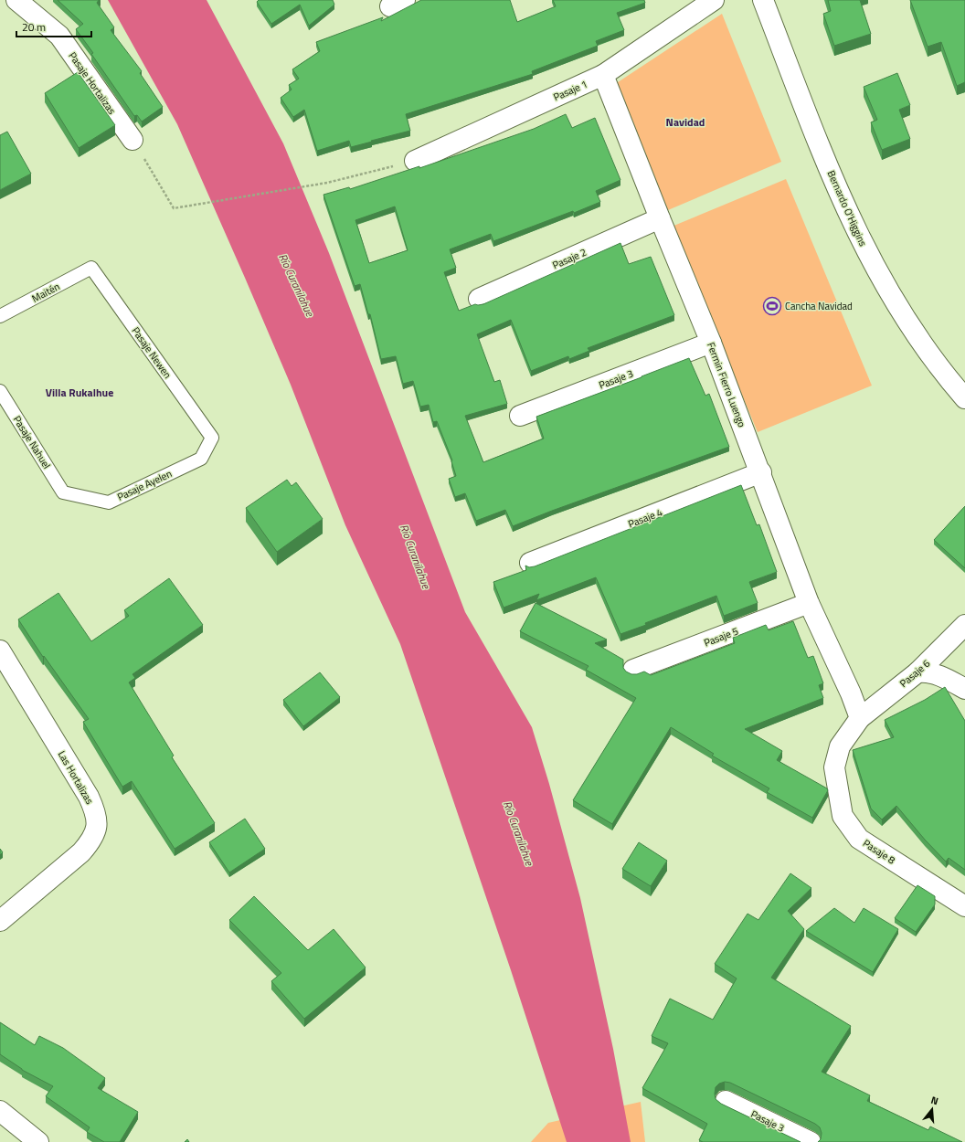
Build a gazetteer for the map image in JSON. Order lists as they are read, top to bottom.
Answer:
{
  "streets": {
    "street": [
      "Pasaje Hortalizas",
      "Pasaje 1",
      "Bernardo O'Higgins",
      "Pasaje 2",
      "Pasaje 3",
      "Fermin Fierro Luengo",
      "Pasaje 4",
      "Pasaje 5",
      "Pasaje 6",
      "Las Hortalizas",
      "Pasaje 8"
    ],
    "lane": [
      "Maitén",
      "Pasaje Newen",
      "Pasaje Nahuel",
      "Pasaje Ayelen"
    ]
  },
  "crossings": [
    ["Pasaje 1", "Fermin Fierro Luengo"],
    ["Pasaje 2", "Fermin Fierro Luengo"],
    ["Maitén", "Pasaje Newen"],
    ["Pasaje Newen", "Pasaje Ayelen"],
    ["Pasaje 3", "Fermin Fierro Luengo"],
    ["Fermin Fierro Luengo", "Pasaje 4"],
    ["Fermin Fierro Luengo", "Pasaje 5"],
    ["Fermin Fierro Luengo", "Pasaje 6"],
    ["Pasaje Nahuel", "Pasaje Ayelen"],
    ["Pasaje 6", "Pasaje 8"]
  ],
  "districts": ["Navidad", "Villa Rukalhue"],
  "water": ["Río Curanilahue"],
  "places": {
    "sports": ["Cancha Navidad"]
  },
  "scale_bar": "20 m",
  "north": "top"
}
